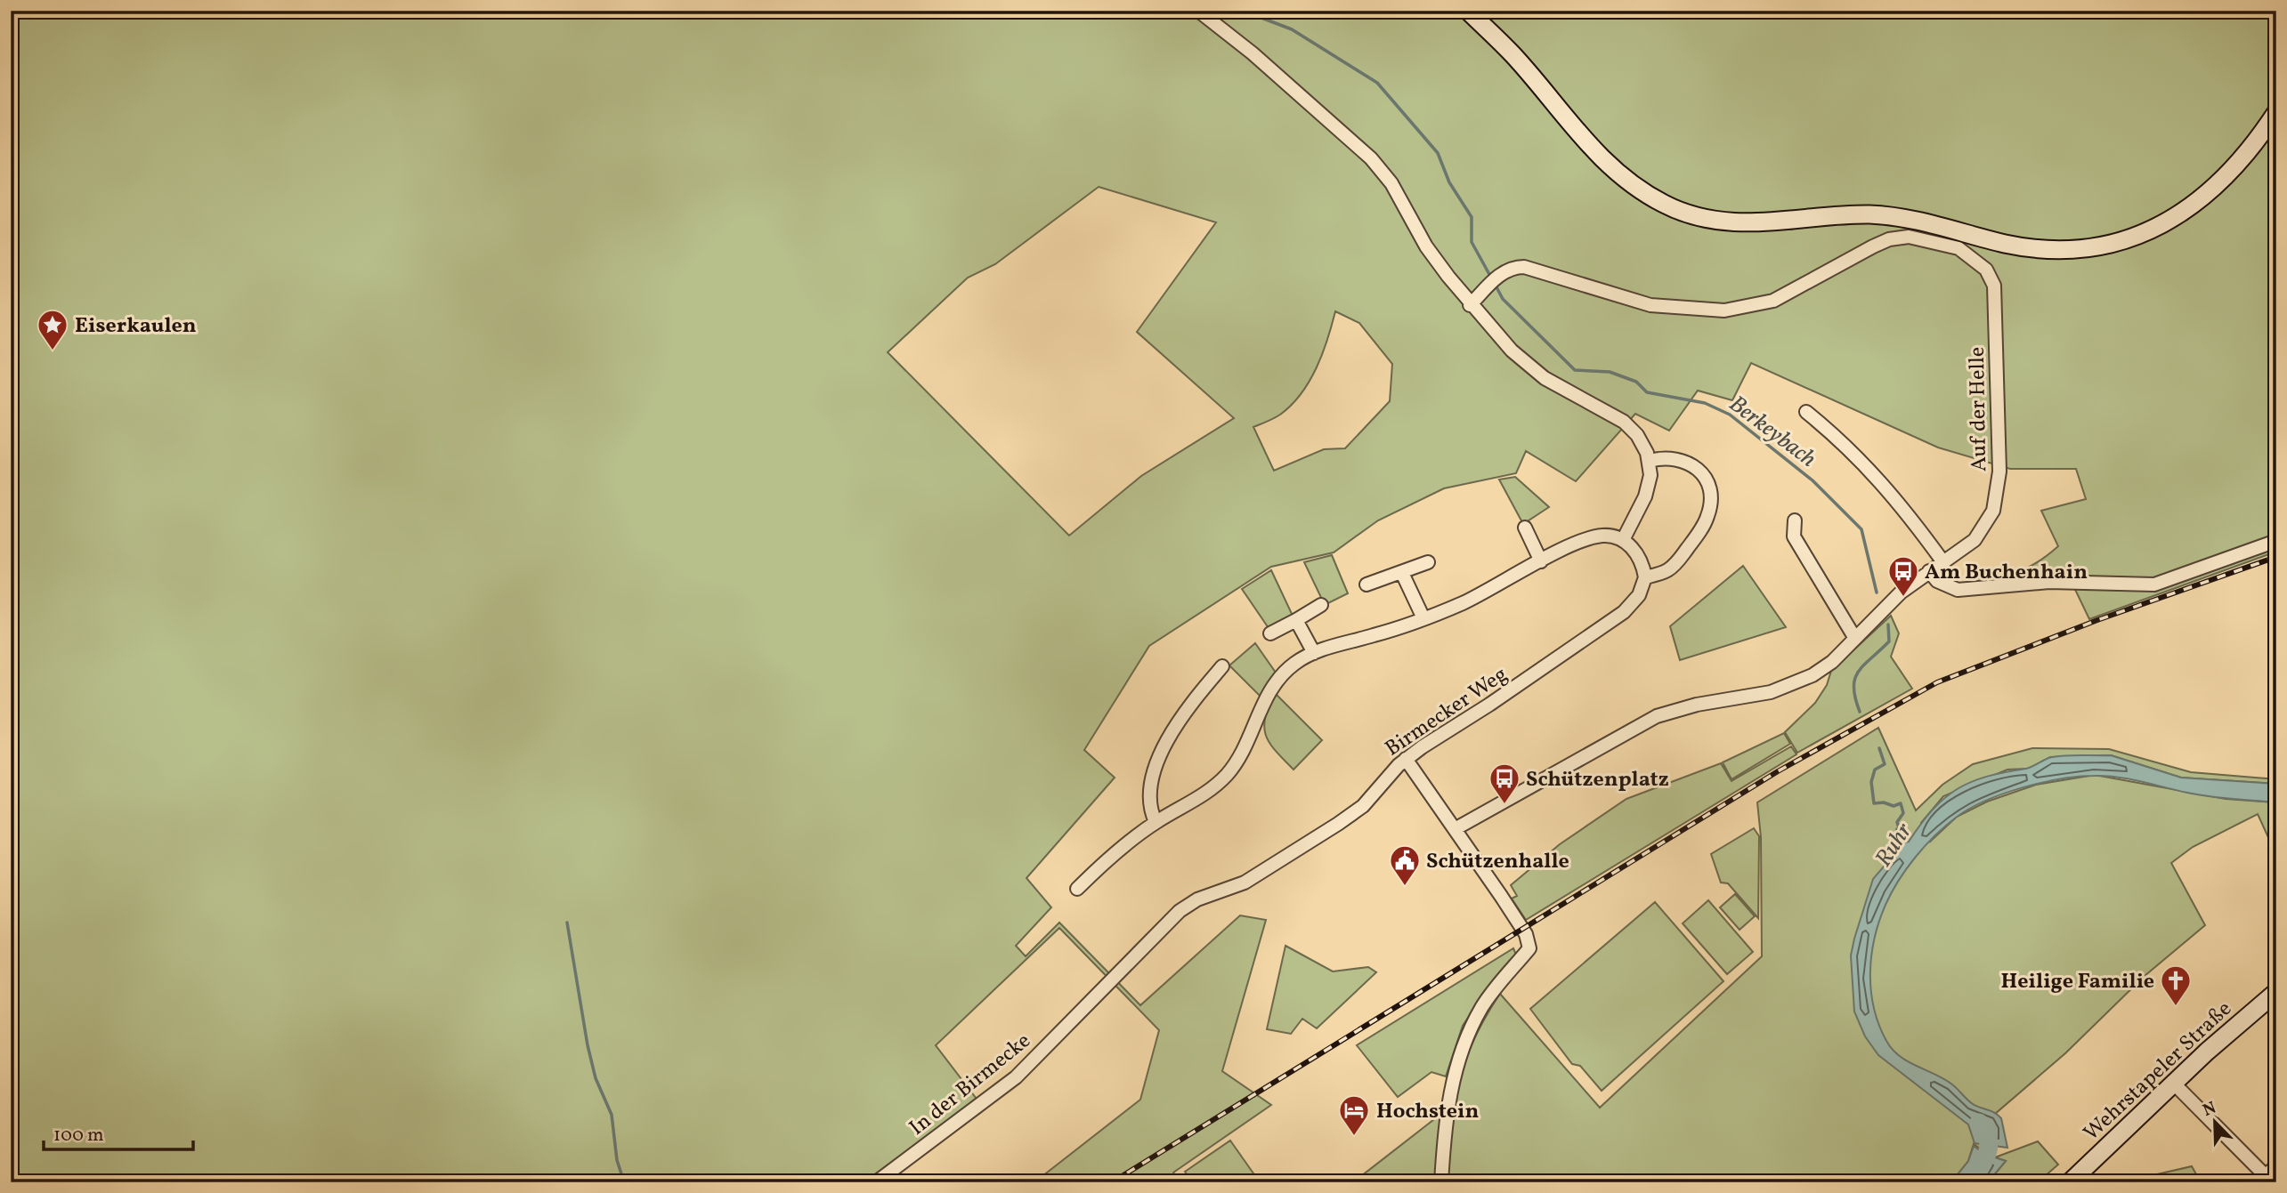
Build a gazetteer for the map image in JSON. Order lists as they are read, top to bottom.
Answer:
{
  "streets": {
    "street": [
      "Auf der Helle",
      "Birmecker Weg",
      "Wehrstapeler Straße",
      "In der Birmecke"
    ]
  },
  "crossings": [
    ["Birmecker Weg", "In der Birmecke"]
  ],
  "water": ["Berkeybach", "Ruhr"],
  "places": {
    "place": ["Eiserkaulen"],
    "bus stop": ["Am Buchenhain", "Schützenplatz"],
    "public building": ["Schützenhalle"],
    "church": ["Heilige Familie"],
    "hotel": ["Hochstein"]
  },
  "scale_bar": "100 m",
  "north": "top left"
}
